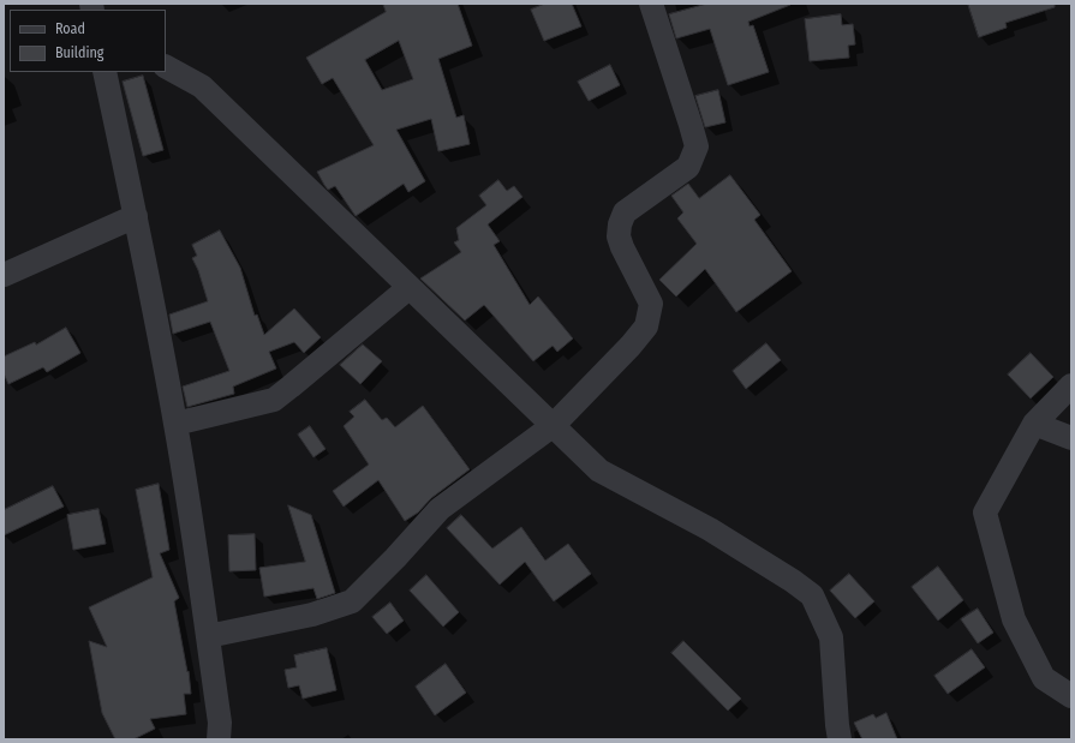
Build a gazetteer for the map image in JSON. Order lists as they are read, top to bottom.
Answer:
{
  "legend": ["Road", "Building"]
}
